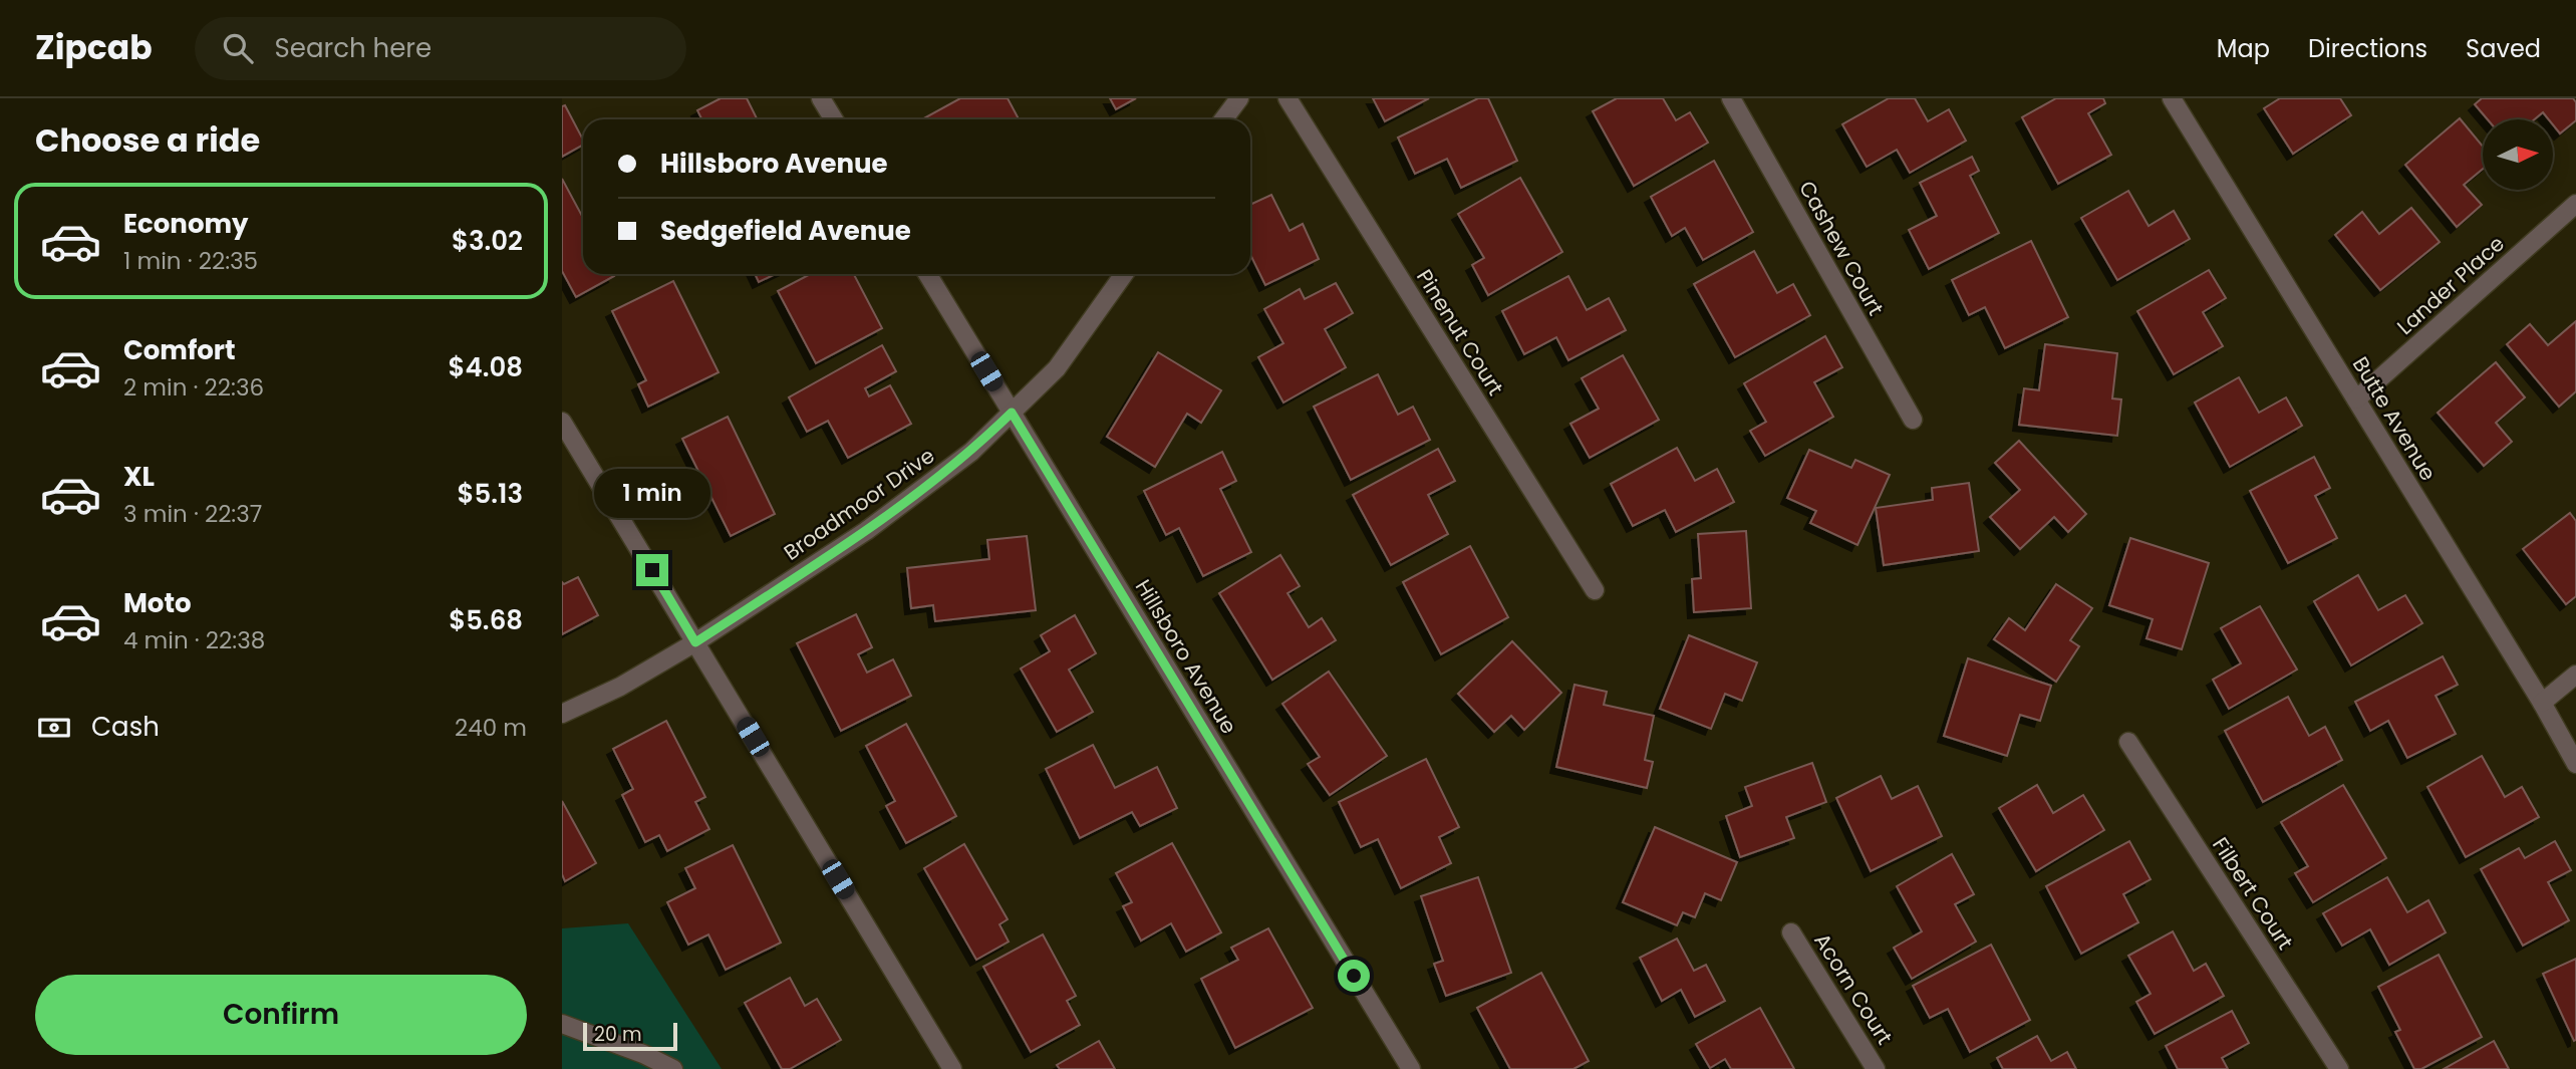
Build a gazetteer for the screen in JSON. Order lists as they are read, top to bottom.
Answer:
{
  "streets": {
    "street": [
      "Cashew Court",
      "Lander Place",
      "Pinenut Court",
      "Butte Avenue",
      "Broadmoor Drive",
      "Hillsboro Avenue",
      "Filbert Court",
      "Acorn Court"
    ]
  },
  "crossings": [
    ["Lander Place", "Butte Avenue"],
    ["Broadmoor Drive", "Hillsboro Avenue"]
  ],
  "scale_bar": "20 m",
  "north": "right",
  "page": {
    "header": "Zipcab",
    "search": "Search here",
    "nav": ["Map", "Directions", "Saved"],
    "heading": "Choose a ride",
    "banner": ["Hillsboro Avenue", "Sedgefield Avenue"],
    "list": [
      {
        "name": "Economy",
        "note": "1 min · 22:35",
        "value": "$3.02"
      },
      {
        "name": "Comfort",
        "note": "2 min · 22:36",
        "value": "$4.08"
      },
      {
        "name": "XL",
        "note": "3 min · 22:37",
        "value": "$5.13"
      },
      {
        "name": "Moto",
        "note": "4 min · 22:38",
        "value": "$5.68"
      }
    ],
    "bubble": "1 min",
    "pay": ["Cash", "240 m"],
    "buttons": "Confirm",
    "scale": "20 m"
  }
}
